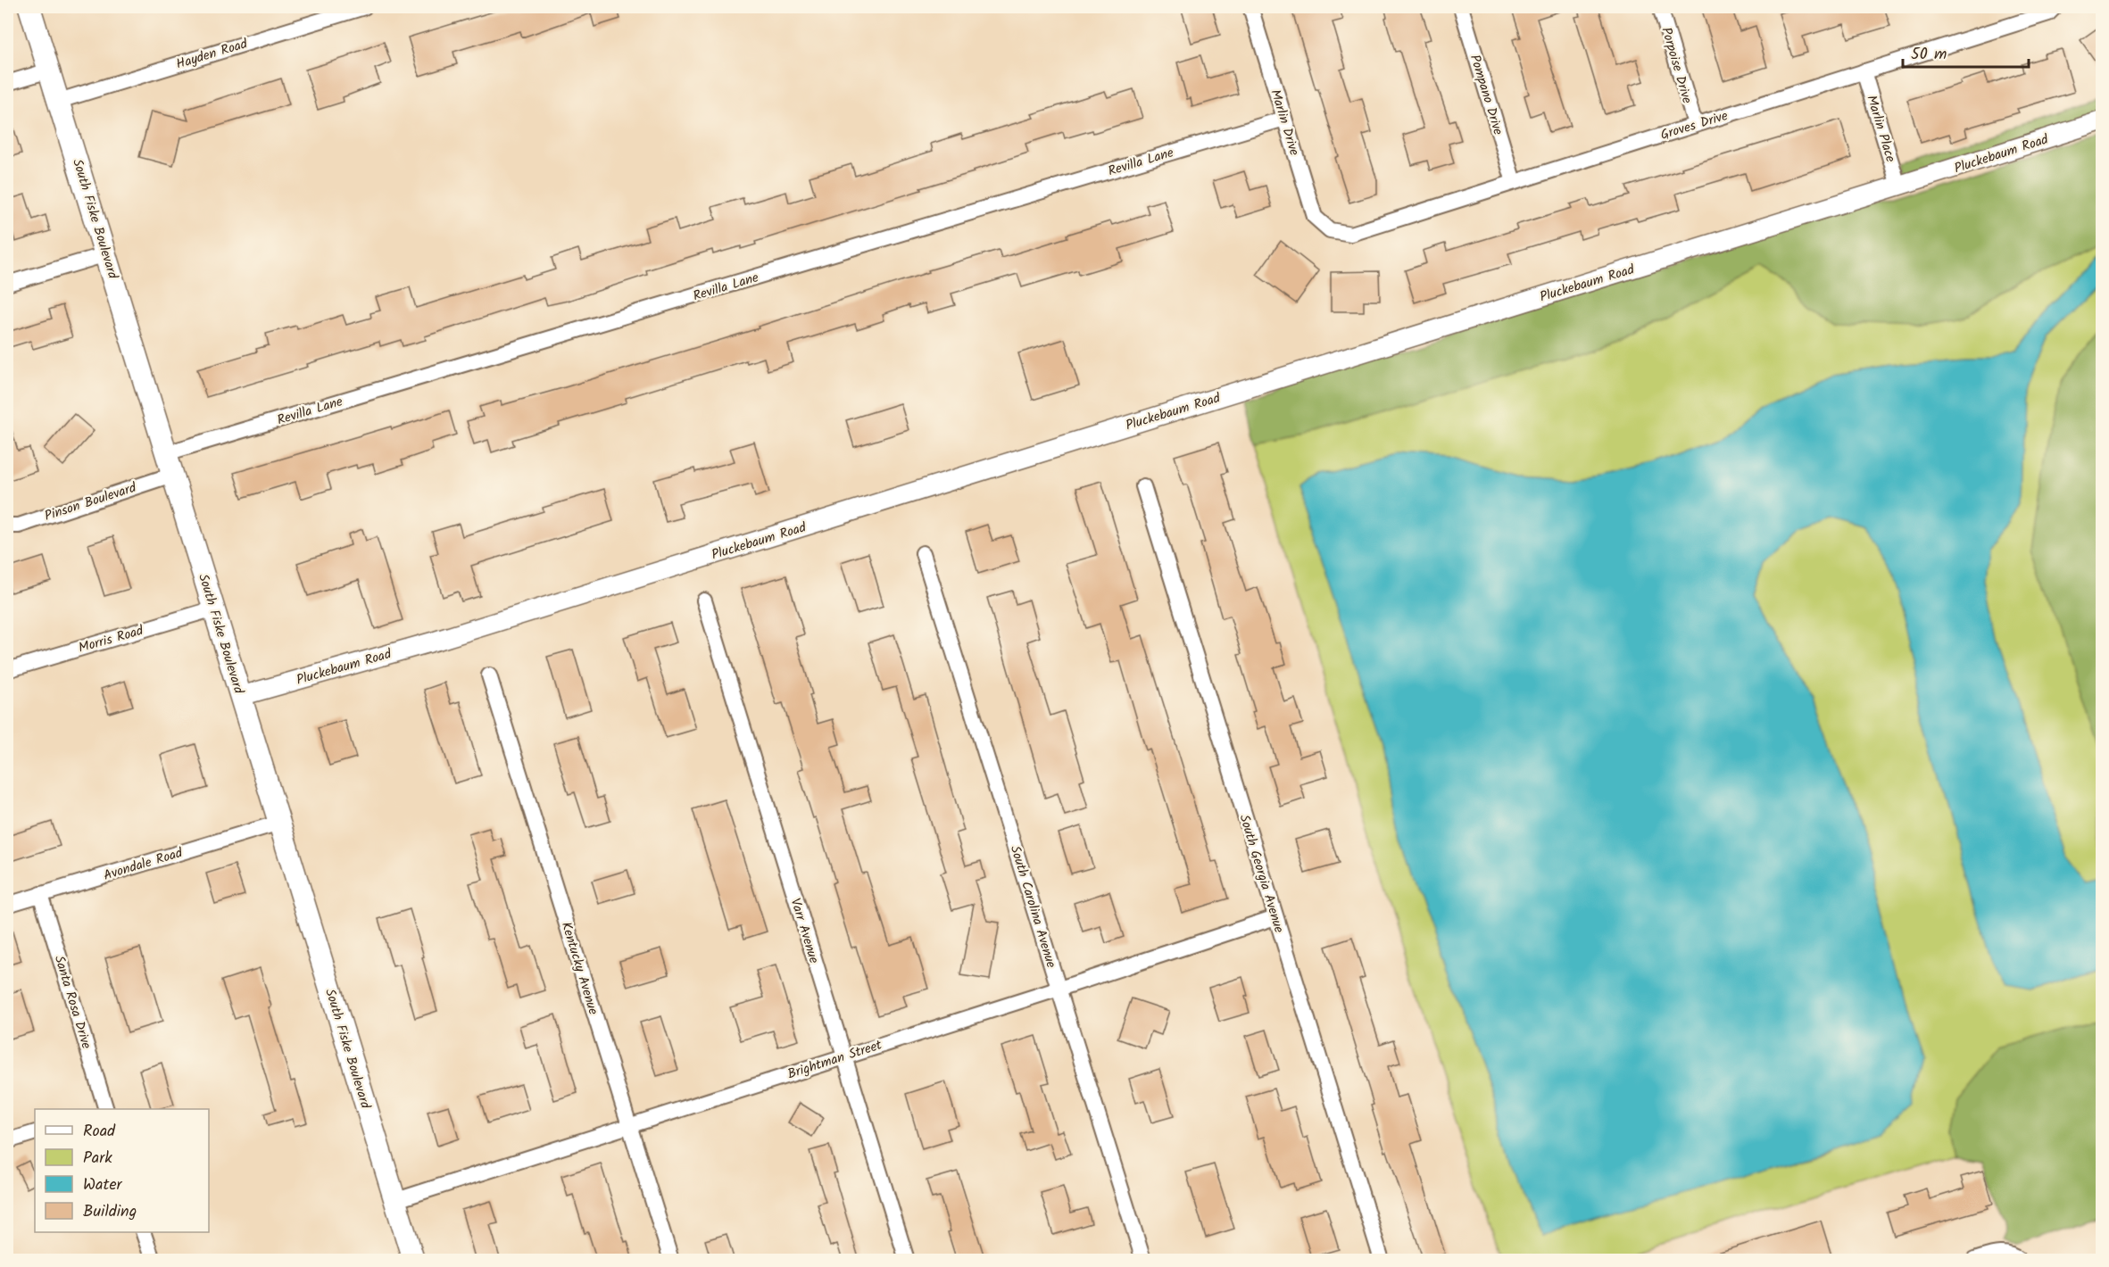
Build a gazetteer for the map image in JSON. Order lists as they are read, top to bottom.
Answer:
{
  "streets": {
    "main road": ["South Fiske Boulevard"],
    "street": [
      "Hayden Road",
      "Porpoise Drive",
      "Pompano Drive",
      "Marlin Drive",
      "Groves Drive",
      "Marlin Place",
      "Pluckebaum Road",
      "Revilla Lane",
      "Pinson Boulevard",
      "Morris Road",
      "Avondale Road",
      "South Georgia Avenue",
      "South Carolina Avenue",
      "Varr Avenue",
      "Kentucky Avenue",
      "Santa Rosa Drive",
      "Brightman Street"
    ]
  },
  "crossings": [
    ["Hayden Road", "South Fiske Boulevard"],
    ["Porpoise Drive", "Groves Drive"],
    ["Pompano Drive", "Groves Drive"],
    ["Marlin Drive", "Groves Drive"],
    ["Marlin Drive", "Revilla Lane"],
    ["Groves Drive", "Marlin Place"],
    ["Marlin Place", "Pluckebaum Road"],
    ["Pluckebaum Road", "South Fiske Boulevard"],
    ["Revilla Lane", "South Fiske Boulevard"],
    ["South Fiske Boulevard", "Pinson Boulevard"],
    ["South Fiske Boulevard", "Morris Road"],
    ["South Fiske Boulevard", "Avondale Road"],
    ["South Fiske Boulevard", "Brightman Street"],
    ["Avondale Road", "Santa Rosa Drive"],
    ["South Georgia Avenue", "Brightman Street"],
    ["South Carolina Avenue", "Brightman Street"],
    ["Varr Avenue", "Brightman Street"],
    ["Kentucky Avenue", "Brightman Street"]
  ],
  "legend": [
    "Road",
    "Park",
    "Water",
    "Building"
  ],
  "scale_bar": "50 m"
}
